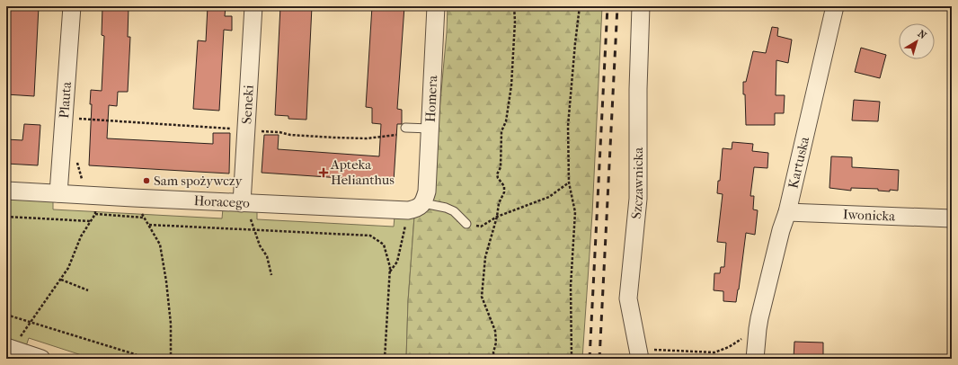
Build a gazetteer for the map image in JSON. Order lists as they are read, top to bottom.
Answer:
{
  "streets": {
    "street": [
      "Homera",
      "Plauta",
      "Seneki",
      "Kartuska",
      "Szczawnicka",
      "Horacego",
      "Iwonicka"
    ]
  },
  "crossings": [
    ["Homera", "Horacego"],
    ["Plauta", "Horacego"],
    ["Seneki", "Horacego"],
    ["Kartuska", "Iwonicka"]
  ],
  "places": {
    "health": ["Apteka Helianthus"],
    "other": ["Sam spożywczy"]
  },
  "north": "top right"
}
